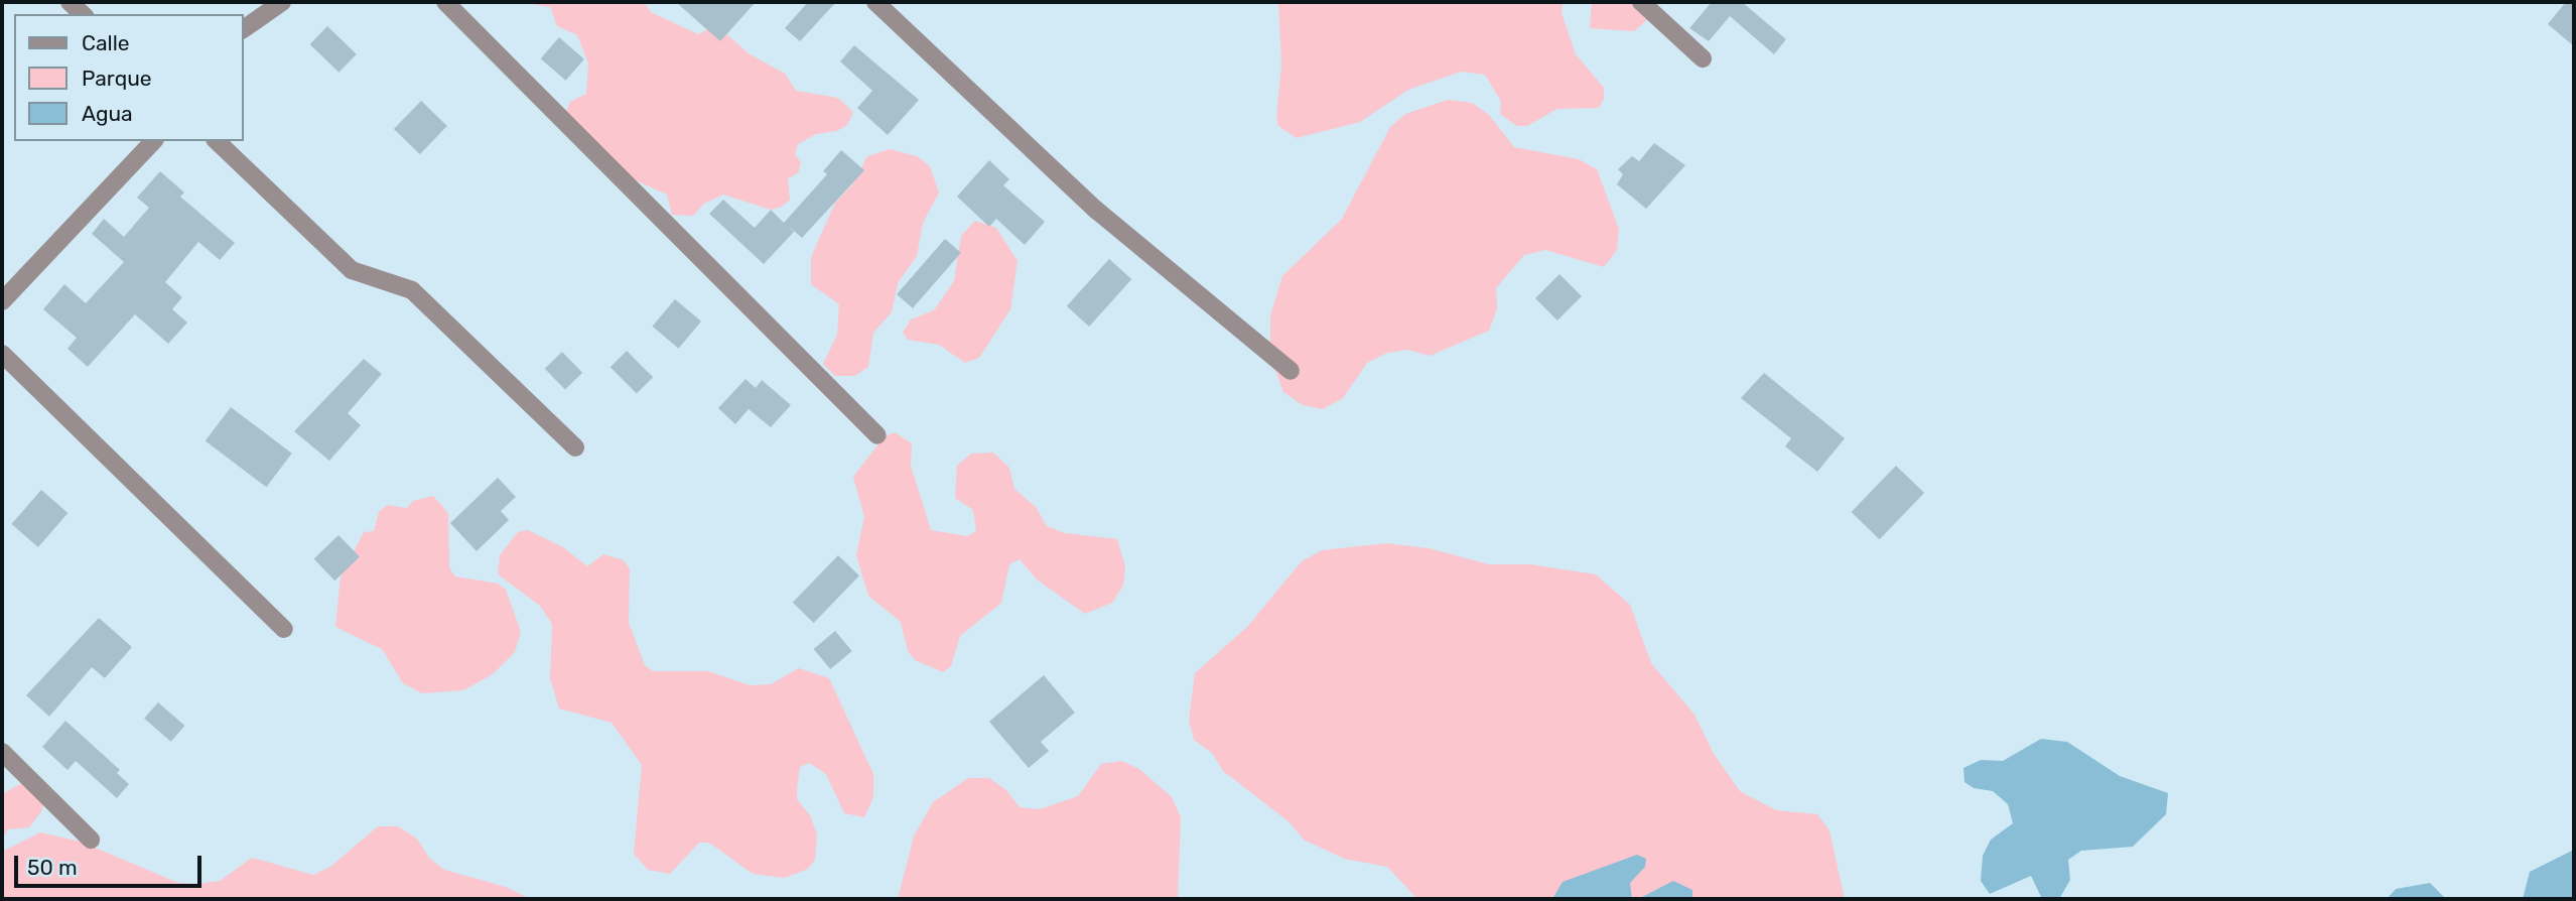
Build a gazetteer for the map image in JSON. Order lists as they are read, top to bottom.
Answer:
{
  "legend": ["Calle", "Parque", "Agua"],
  "scale_bar": "50 m"
}
